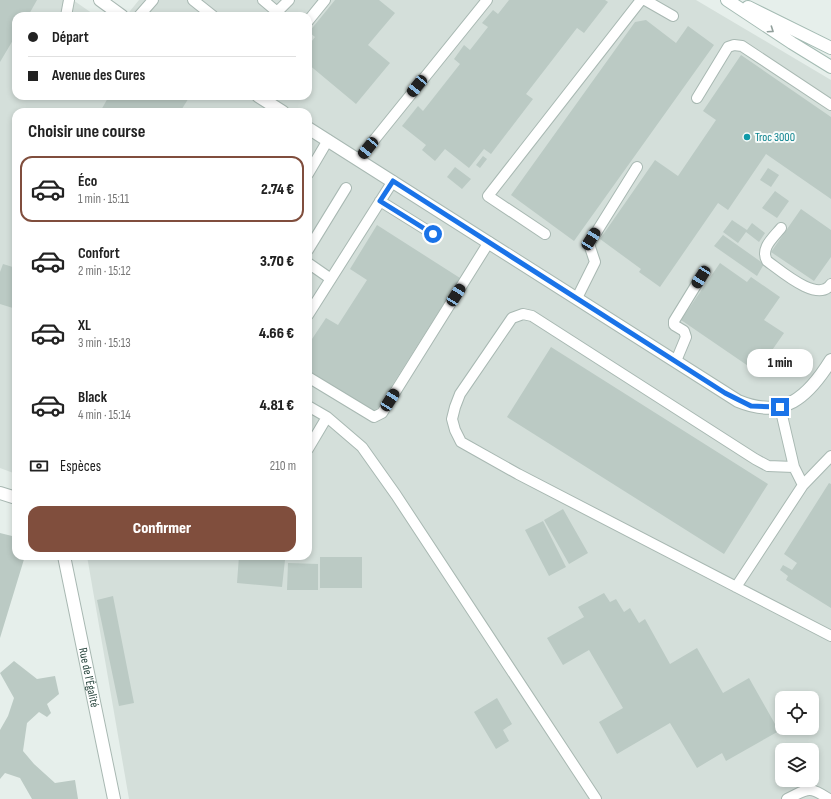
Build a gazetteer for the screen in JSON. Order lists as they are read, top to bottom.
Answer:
{
  "streets": {
    "street": ["Rue de l'Égalité"]
  },
  "places": ["Troc 3000"],
  "page": {
    "banner": ["Départ", "Avenue des Cures"],
    "heading": "Choisir une course",
    "list": [
      {
        "name": "Éco",
        "note": "1 min · 15:11",
        "value": "2.74 €"
      },
      {
        "name": "Confort",
        "note": "2 min · 15:12",
        "value": "3.70 €"
      },
      {
        "name": "XL",
        "note": "3 min · 15:13",
        "value": "4.66 €"
      },
      {
        "name": "Black",
        "note": "4 min · 15:14",
        "value": "4.81 €"
      }
    ],
    "bubble": "1 min",
    "pay": ["Espèces", "210 m"],
    "buttons": "Confirmer"
  }
}
